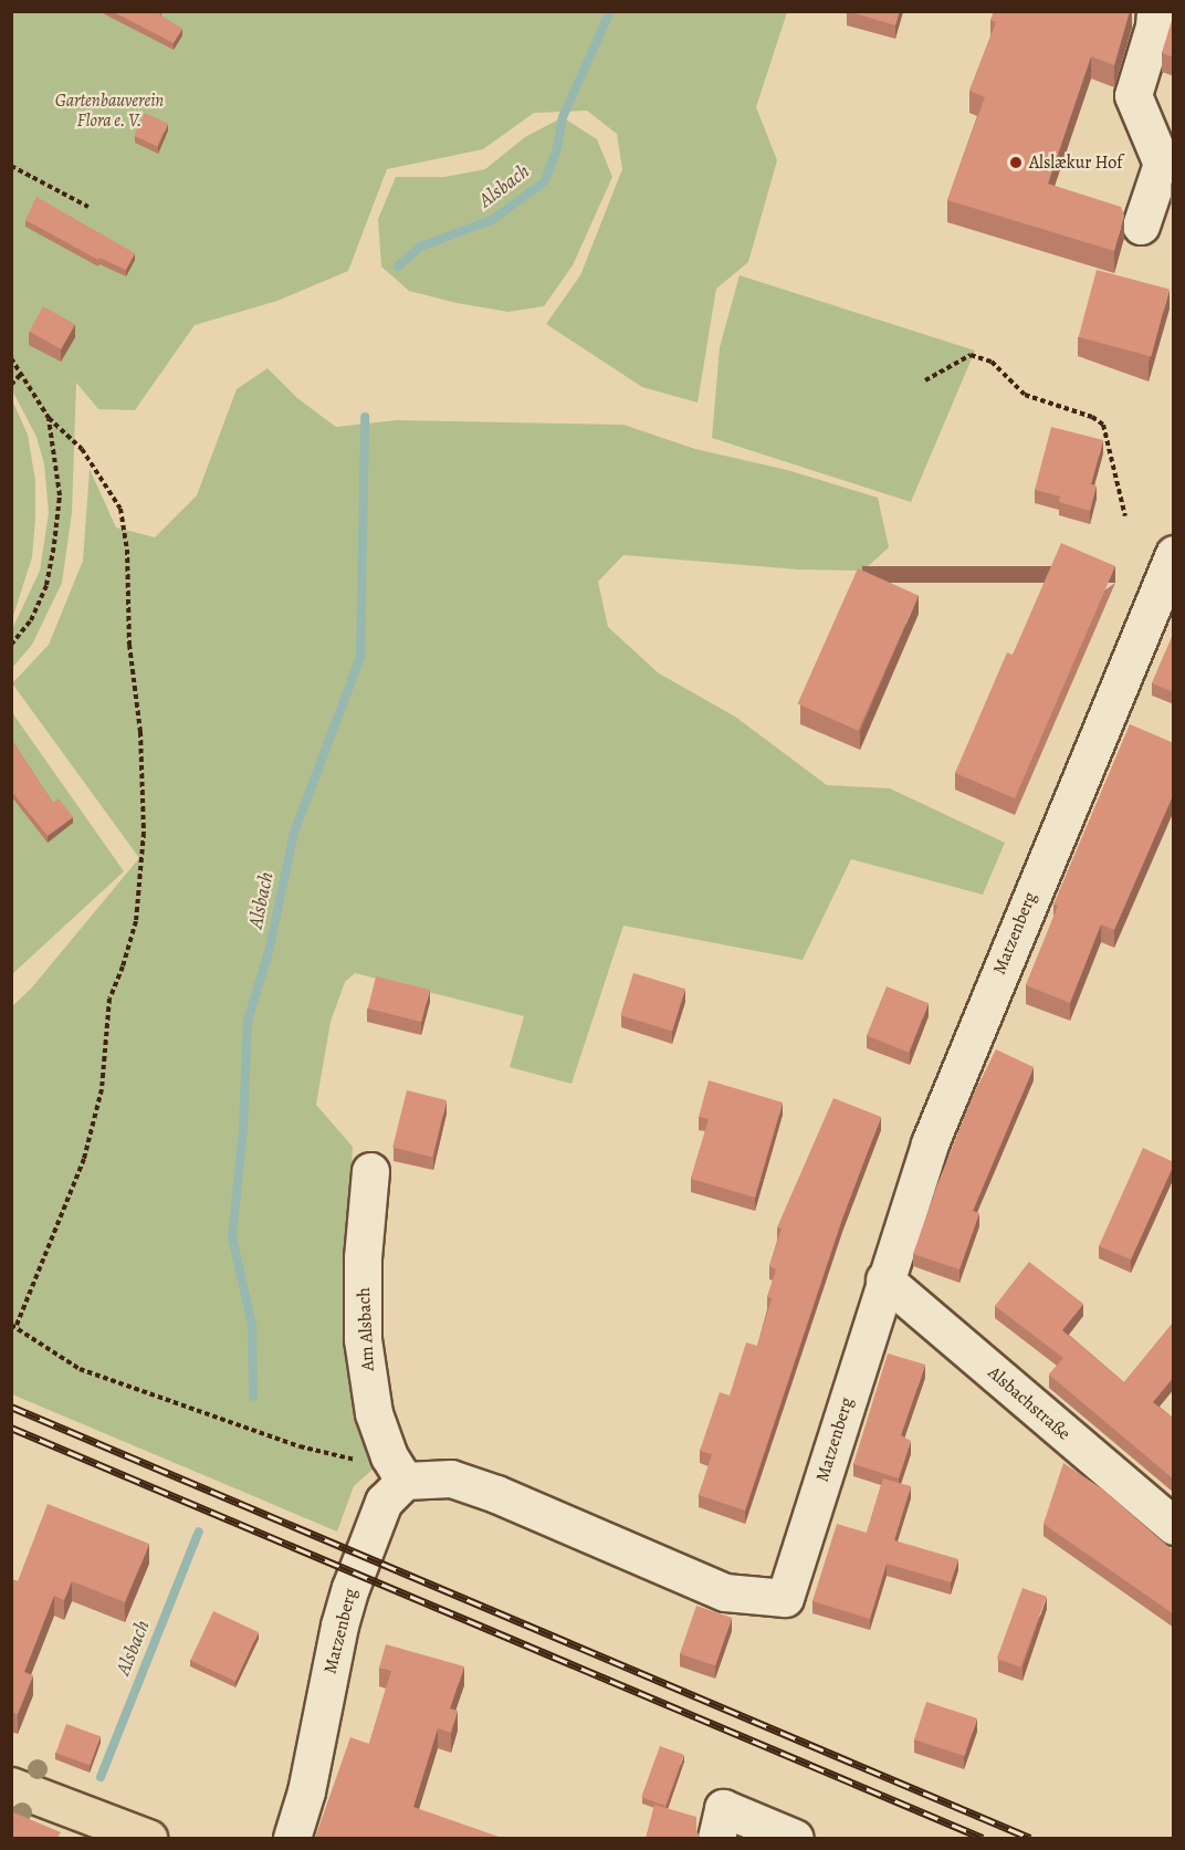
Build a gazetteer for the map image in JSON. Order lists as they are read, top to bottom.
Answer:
{
  "streets": {
    "street": ["Matzenberg", "Am Alsbach", "Alsbachstraße"]
  },
  "crossings": [
    ["Matzenberg", "Am Alsbach"],
    ["Matzenberg", "Alsbachstraße"]
  ],
  "water": ["Alsbach"],
  "parks": ["Gartenbauverein Flora e. V."],
  "places": ["Alslækur Hof"]
}
